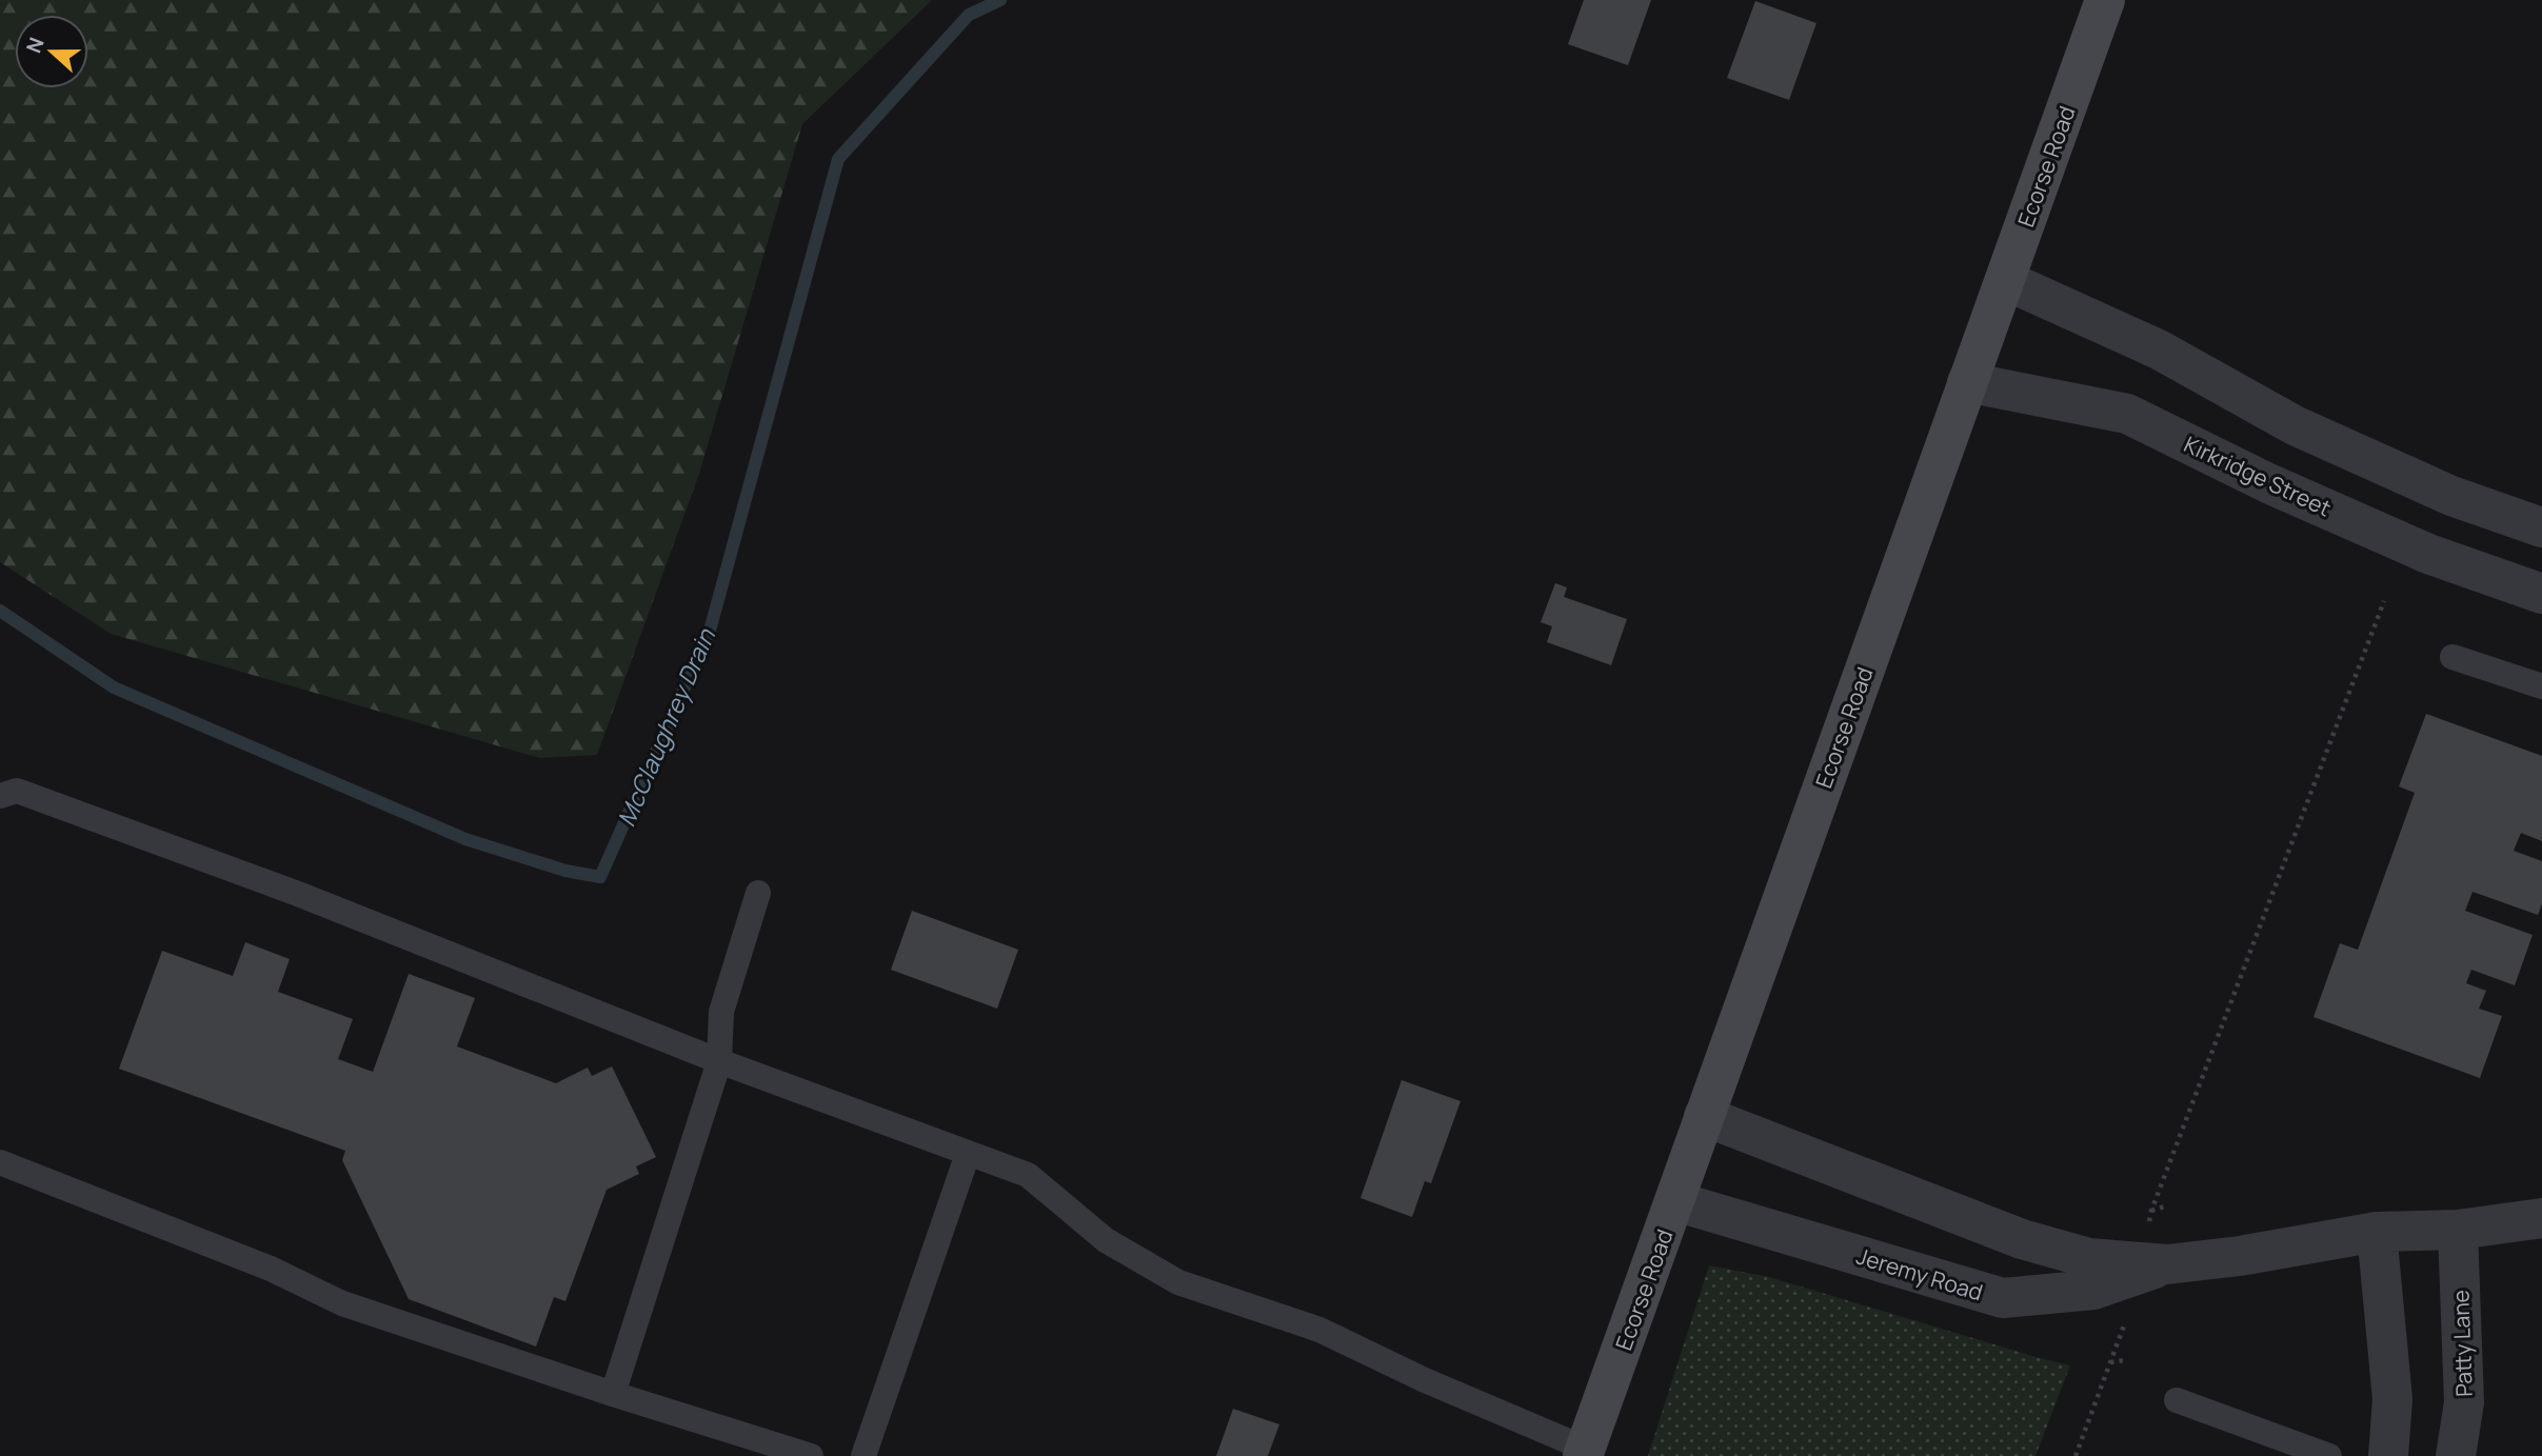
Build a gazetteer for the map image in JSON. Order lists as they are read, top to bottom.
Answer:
{
  "streets": {
    "main road": ["Ecorse Road"],
    "street": ["Kirkridge Street", "Jeremy Road", "Patty Lane"]
  },
  "crossings": [
    ["Ecorse Road", "Kirkridge Street"],
    ["Ecorse Road", "Jeremy Road"],
    ["Jeremy Road", "Patty Lane"]
  ],
  "water": ["McClaughrey Drain"],
  "north": "left"
}
